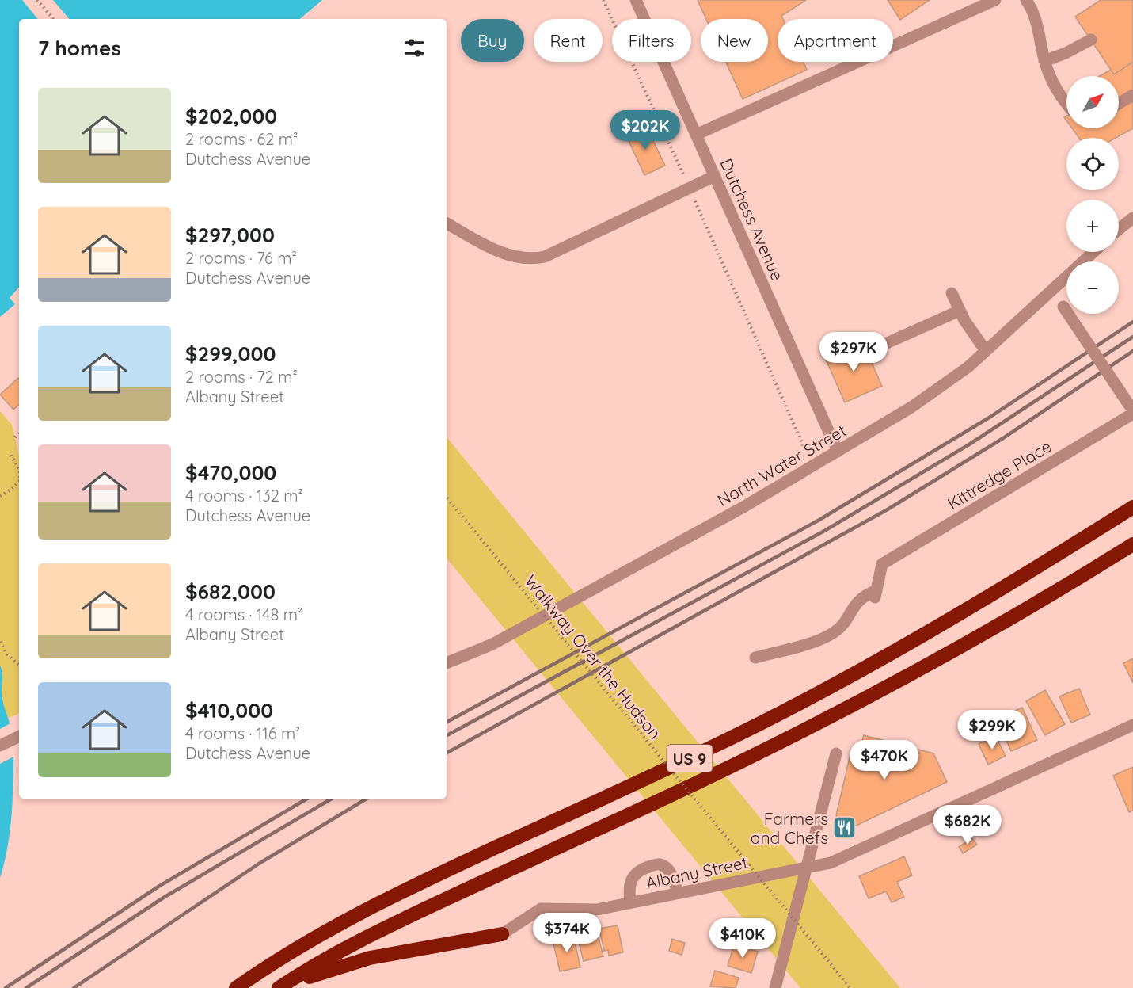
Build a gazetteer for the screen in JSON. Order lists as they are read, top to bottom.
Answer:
{
  "streets": {
    "highway": ["US 9"],
    "street": [
      "Dutchess Avenue",
      "North Water Street",
      "Kittredge Place",
      "Albany Street"
    ],
    "path": ["Walkway Over the Hudson"]
  },
  "crossings": [
    ["Dutchess Avenue", "North Water Street"]
  ],
  "places": {
    "restaurant": ["Farmers and Chefs"]
  },
  "north": "top right",
  "page": {
    "chip": [
      "Buy",
      "Rent",
      "Filters",
      "New",
      "Apartment"
    ],
    "heading": "7 homes",
    "map_buttons": ["+", "−"],
    "list": [
      {
        "name": "$202,000",
        "note": "2 rooms · 62 m² · Dutchess Avenue"
      },
      {
        "name": "$297,000",
        "note": "2 rooms · 76 m² · Dutchess Avenue"
      },
      {
        "name": "$299,000",
        "note": "2 rooms · 72 m² · Albany Street"
      },
      {
        "name": "$470,000",
        "note": "4 rooms · 132 m² · Dutchess Avenue"
      },
      {
        "name": "$682,000",
        "note": "4 rooms · 148 m² · Albany Street"
      },
      {
        "name": "$410,000",
        "note": "4 rooms · 116 m² · Dutchess Avenue"
      }
    ],
    "price": [
      "$202K",
      "$297K",
      "$299K",
      "$470K",
      "$682K",
      "$374K",
      "$410K"
    ]
  }
}
